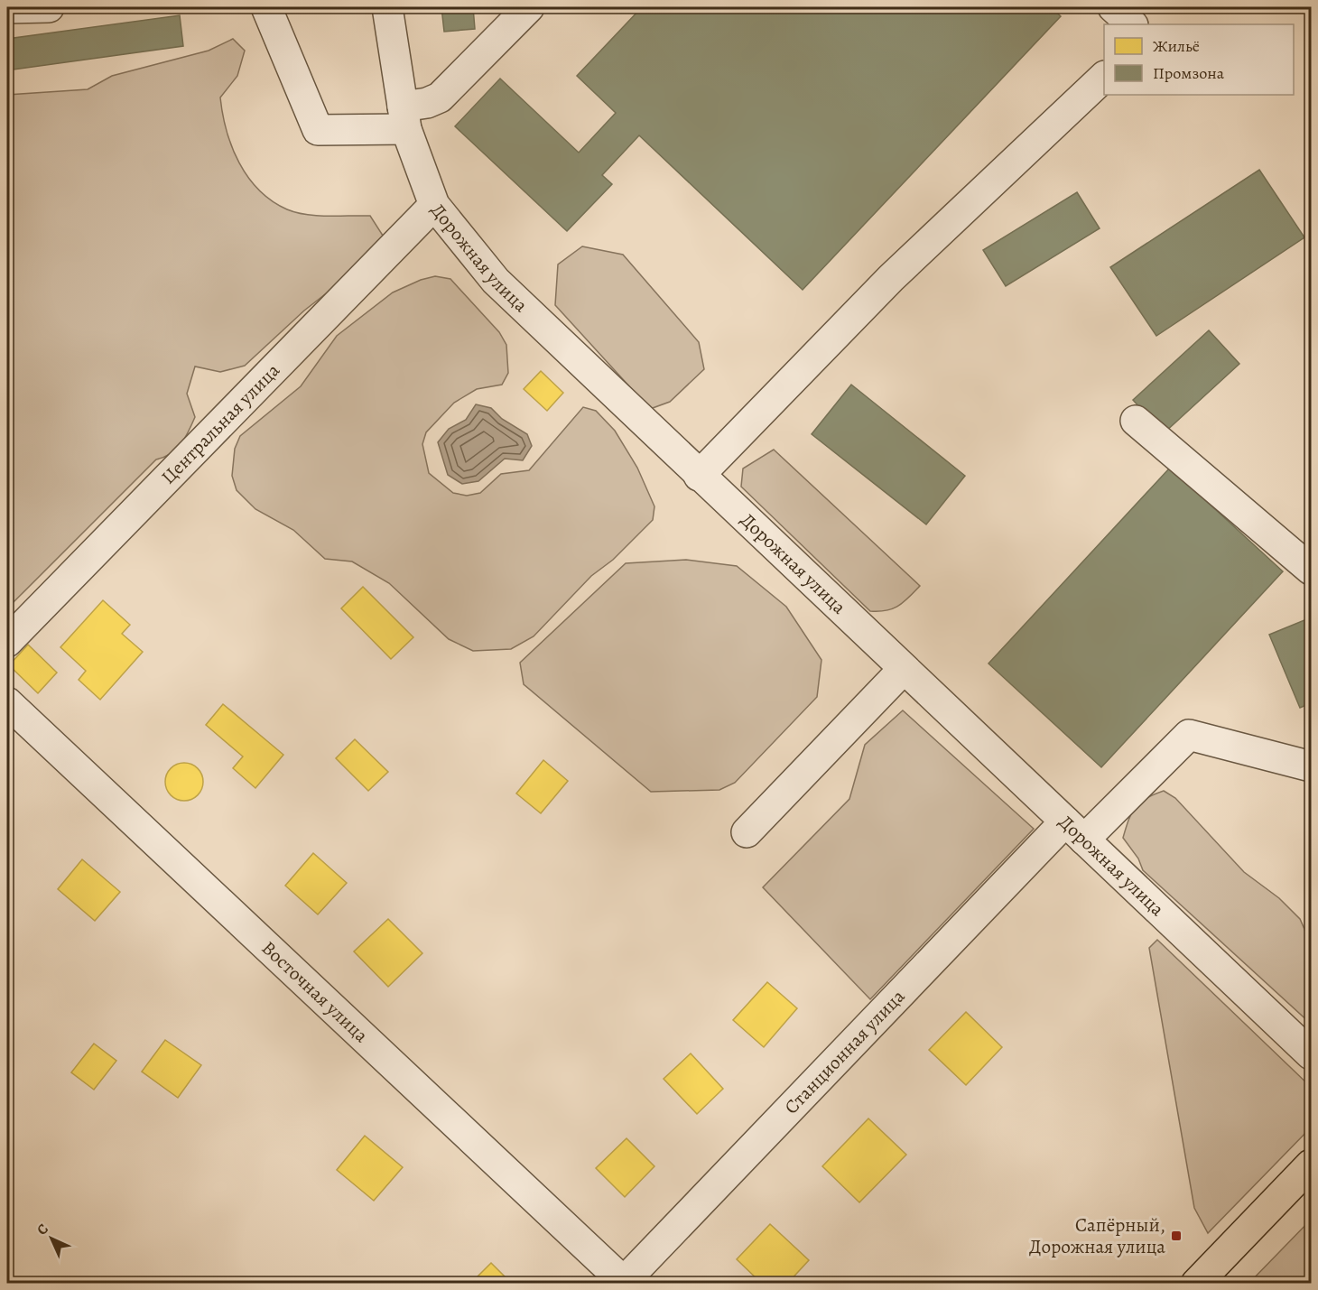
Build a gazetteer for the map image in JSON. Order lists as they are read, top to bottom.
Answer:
{
  "streets": {
    "street": [
      "Дорожная улица",
      "Центральная улица",
      "Восточная улица",
      "Станционная улица"
    ]
  },
  "crossings": [
    ["Дорожная улица", "Центральная улица"],
    ["Дорожная улица", "Станционная улица"],
    ["Восточная улица", "Станционная улица"]
  ],
  "places": {
    "transit": ["Сапёрный, Дорожная улица"]
  },
  "legend": ["Жильё", "Промзона"],
  "north": "top left"
}
